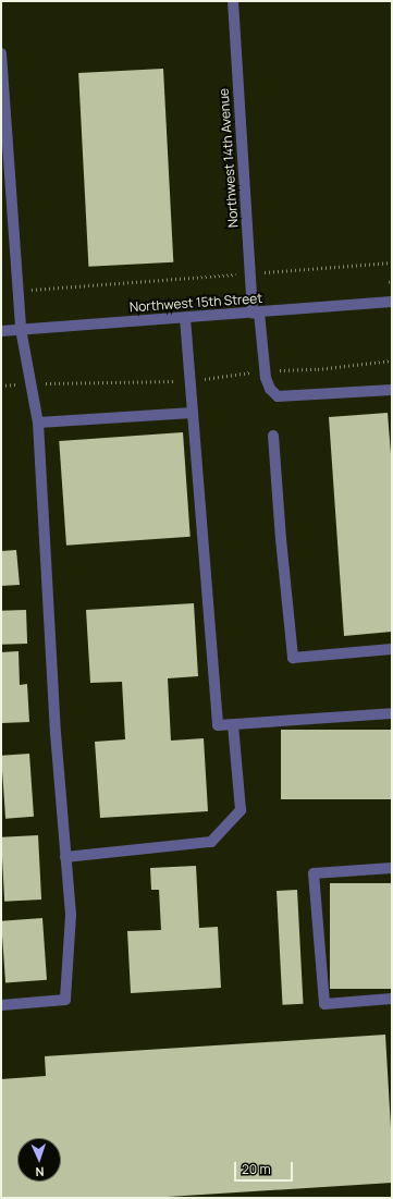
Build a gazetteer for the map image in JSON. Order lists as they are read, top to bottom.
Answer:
{
  "streets": {
    "street": ["Northwest 14th Avenue", "Northwest 15th Street"]
  },
  "crossings": [
    ["Northwest 14th Avenue", "Northwest 15th Street"]
  ],
  "scale_bar": "20 m",
  "north": "bottom"
}
